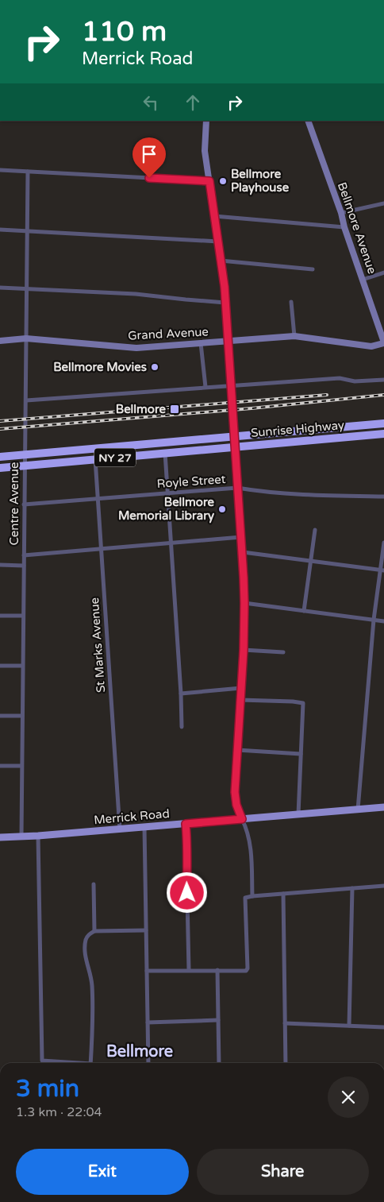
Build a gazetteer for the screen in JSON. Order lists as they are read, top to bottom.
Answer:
{
  "streets": {
    "highway": ["Sunrise Highway", "NY 27"],
    "main road": ["Merrick Road"],
    "street": [
      "Bellmore Avenue",
      "Grand Avenue",
      "Royle Street",
      "Centre Avenue",
      "St Marks Avenue"
    ]
  },
  "crossings": [
    ["Bellmore Avenue", "Grand Avenue"],
    ["Grand Avenue", "Centre Avenue"],
    ["Sunrise Highway", "Centre Avenue"],
    ["Sunrise Highway", "St Marks Avenue"],
    ["Royle Street", "Centre Avenue"],
    ["Royle Street", "St Marks Avenue"],
    ["Centre Avenue", "Merrick Road"],
    ["St Marks Avenue", "Merrick Road"]
  ],
  "districts": ["Bellmore"],
  "places": {
    "other": ["Bellmore Playhouse", "Bellmore Movies", "Bellmore Memorial Library"],
    "transit": ["Bellmore"]
  },
  "page": {
    "turn": ["110 m", "Merrick Road"],
    "heading": ["3 min", "1.3 km · 22:04"],
    "buttons": ["Exit", "Share"]
  }
}
